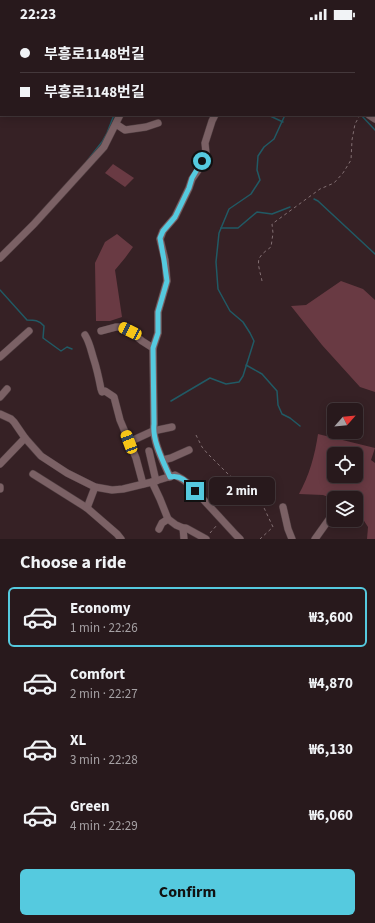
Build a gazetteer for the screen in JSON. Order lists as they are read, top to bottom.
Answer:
{
  "north": "top right",
  "page": {
    "status": "22:23",
    "banner": ["부흥로1148번길", "부흥로1148번길"],
    "bubble": "2 min",
    "heading": "Choose a ride",
    "list": [
      {
        "name": "Economy",
        "note": "1 min · 22:26",
        "value": "₩3,600"
      },
      {
        "name": "Comfort",
        "note": "2 min · 22:27",
        "value": "₩4,870"
      },
      {
        "name": "XL",
        "note": "3 min · 22:28",
        "value": "₩6,130"
      },
      {
        "name": "Green",
        "note": "4 min · 22:29",
        "value": "₩6,060"
      }
    ],
    "buttons": "Confirm"
  }
}
